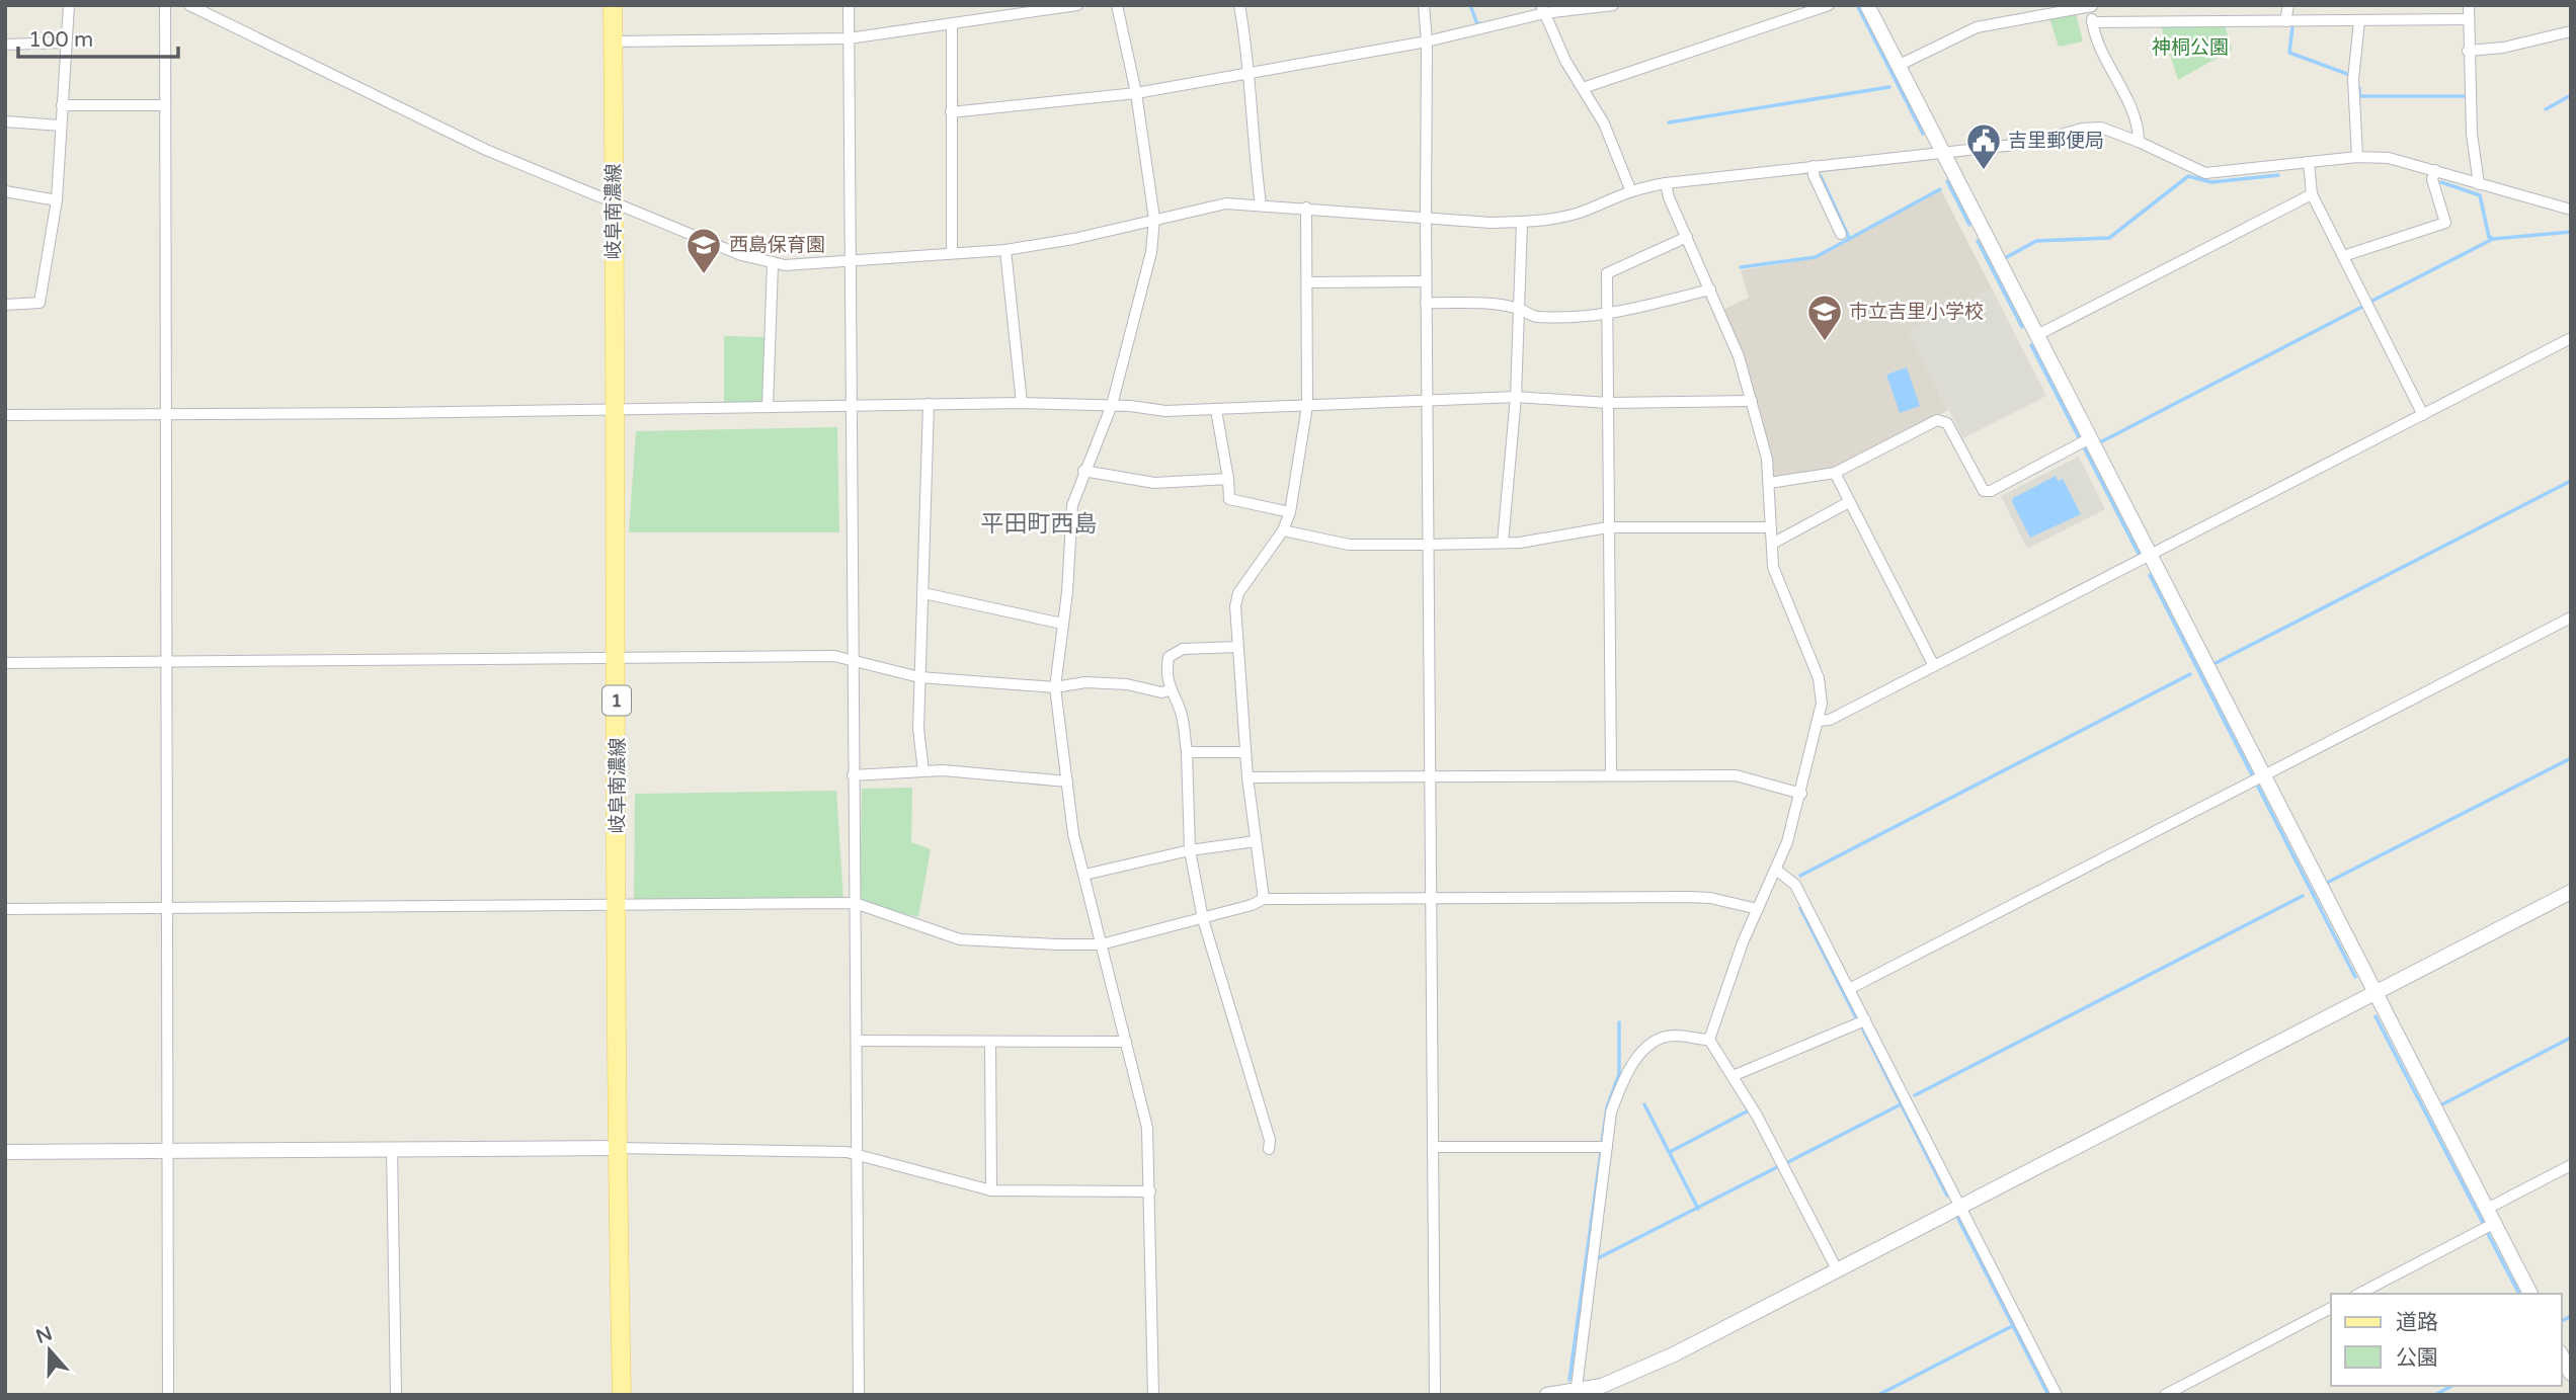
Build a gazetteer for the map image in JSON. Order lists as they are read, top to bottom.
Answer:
{
  "streets": {
    "main road": ["岐阜南濃線", "1"]
  },
  "districts": ["平田町西島"],
  "parks": ["神桐公園"],
  "places": {
    "public building": ["吉里郵便局"],
    "school or university": ["西島保育園", "市立吉里小学校"]
  },
  "legend": ["道路", "公園"],
  "scale_bar": "100 m",
  "north": "top"
}
